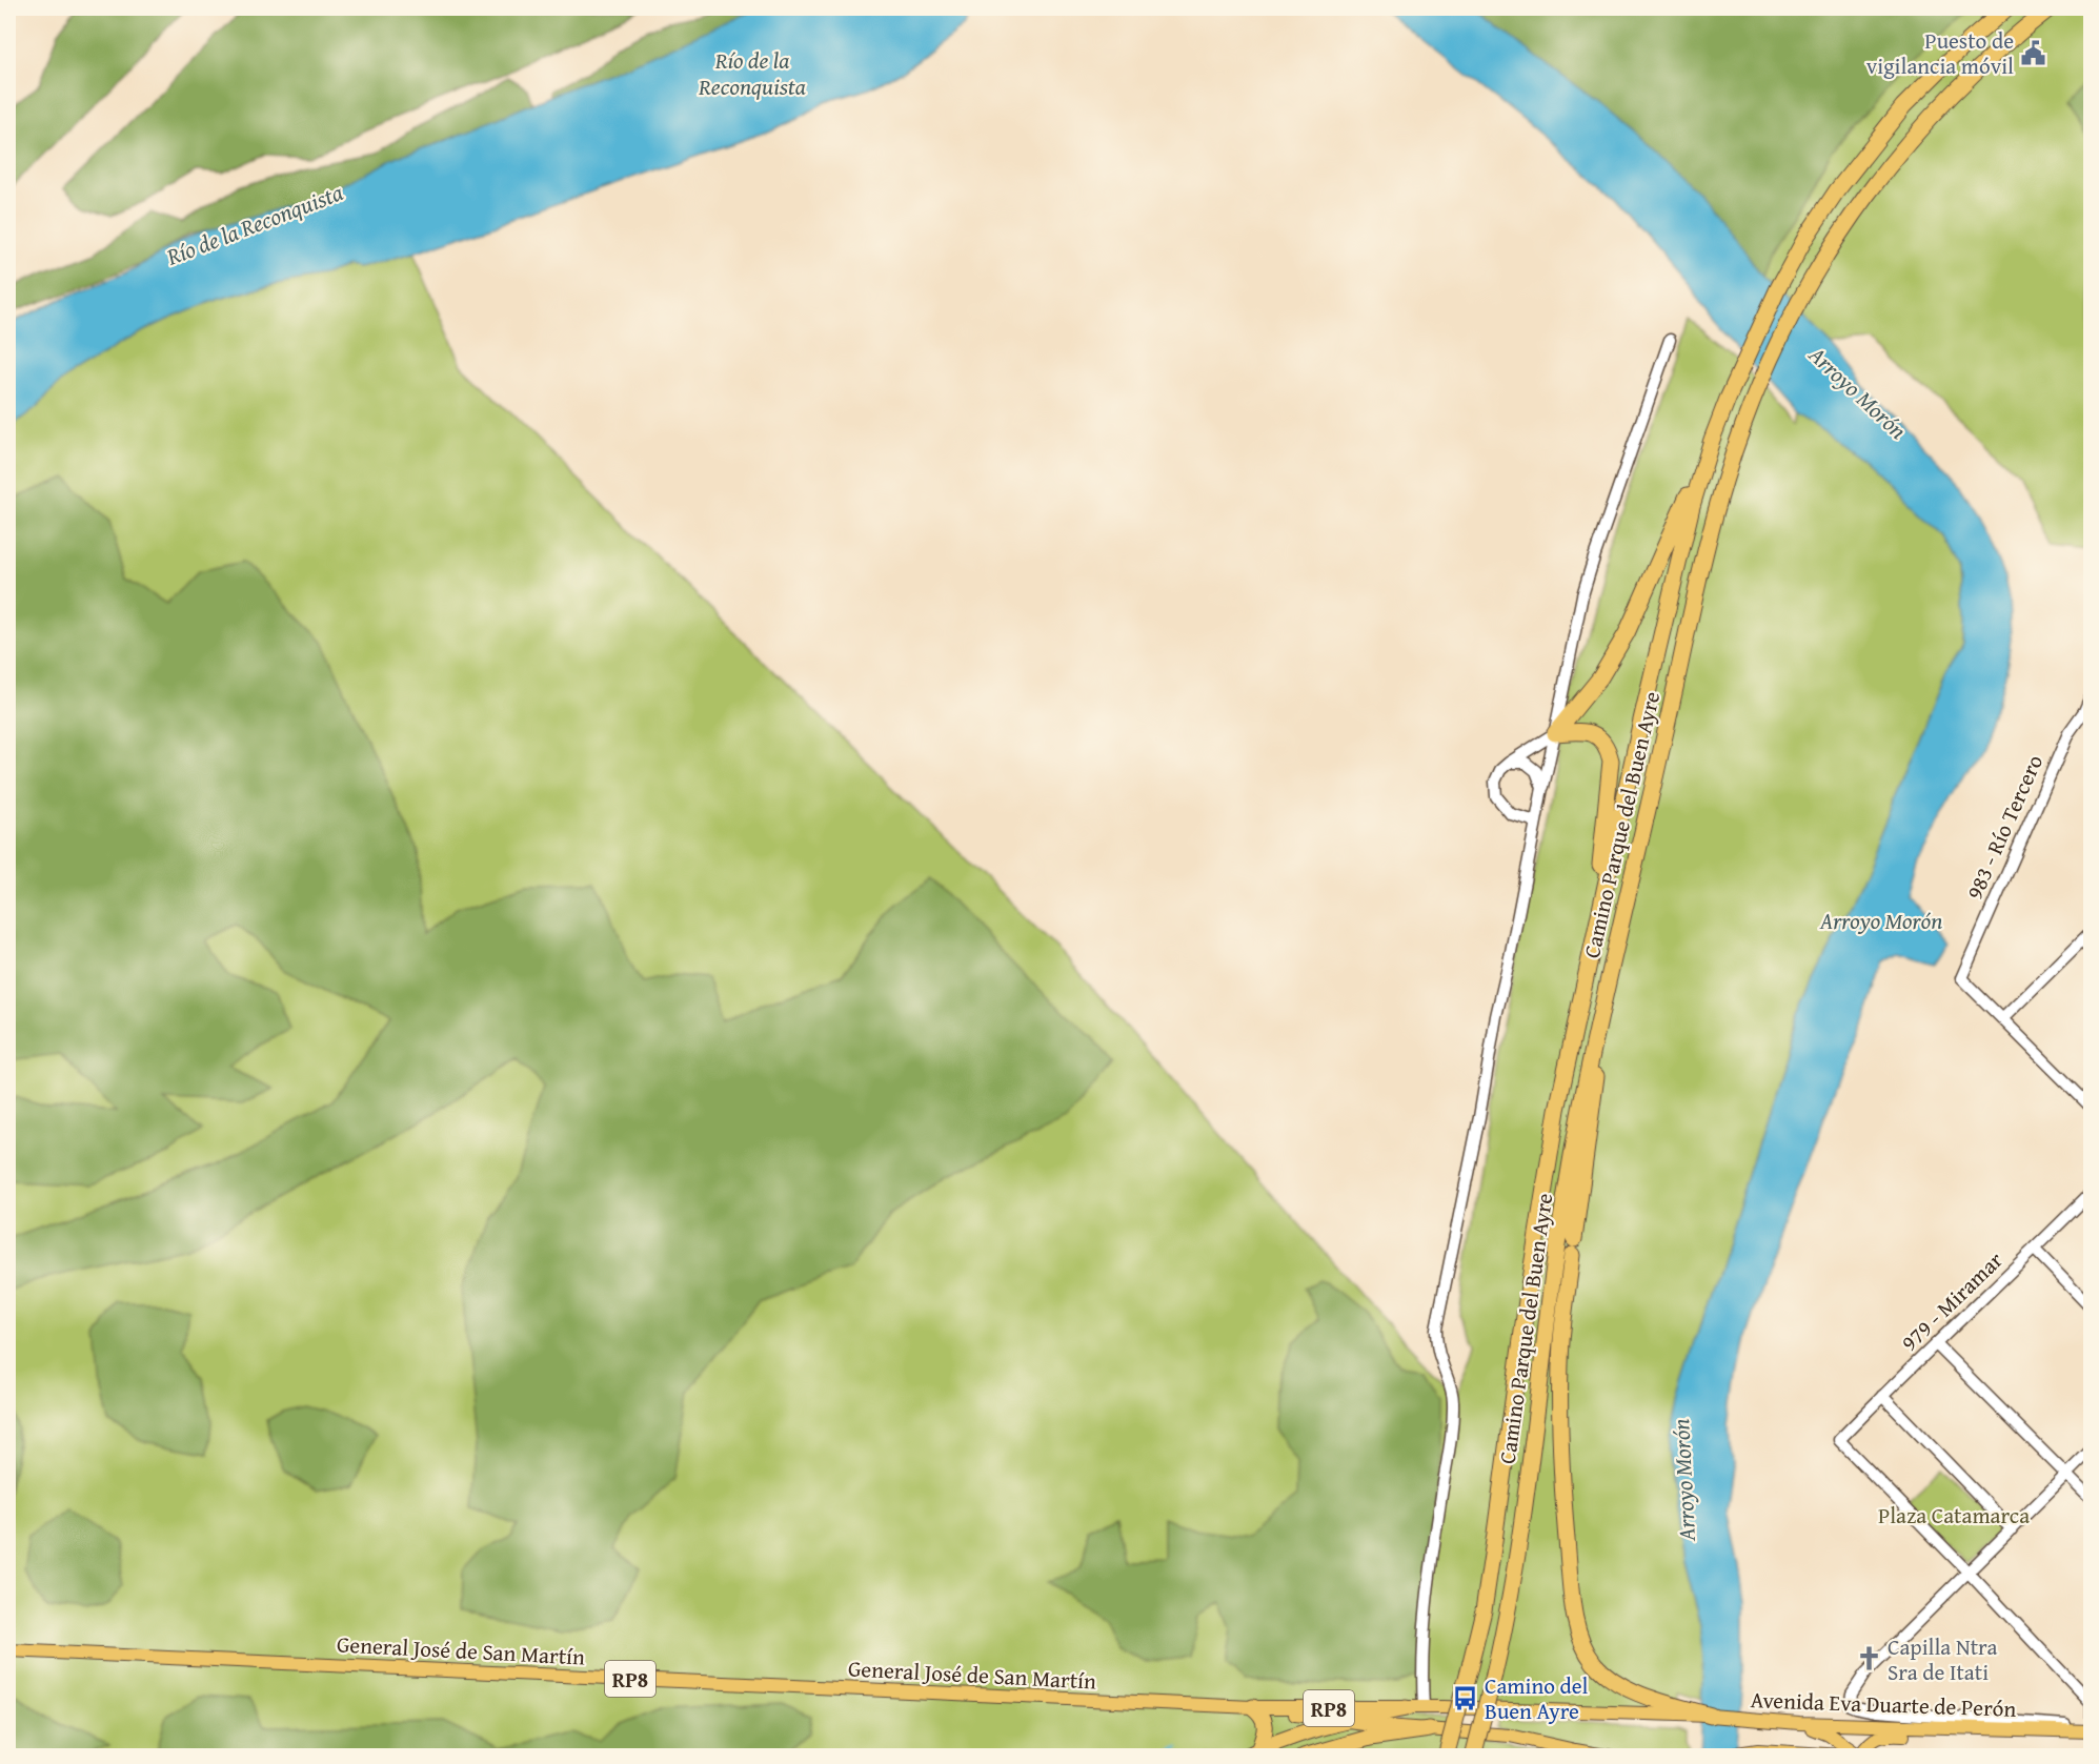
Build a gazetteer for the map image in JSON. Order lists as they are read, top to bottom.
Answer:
{
  "streets": {
    "highway": ["Camino Parque del Buen Ayre"],
    "main road": ["General José de San Martín", "RP8", "Avenida Eva Duarte de Perón"],
    "street": ["983 - Río Tercero", "979 - Miramar"]
  },
  "crossings": [
    ["979 - Miramar", "Avenida Eva Duarte de Perón"]
  ],
  "water": ["Río de la Reconquista", "Arroyo Morón"],
  "parks": ["Plaza Catamarca"],
  "places": {
    "public building": ["Puesto de vigilancia móvil"],
    "church": ["Capilla Ntra Sra de Itati"],
    "bus stop": ["Camino del Buen Ayre"]
  }
}
